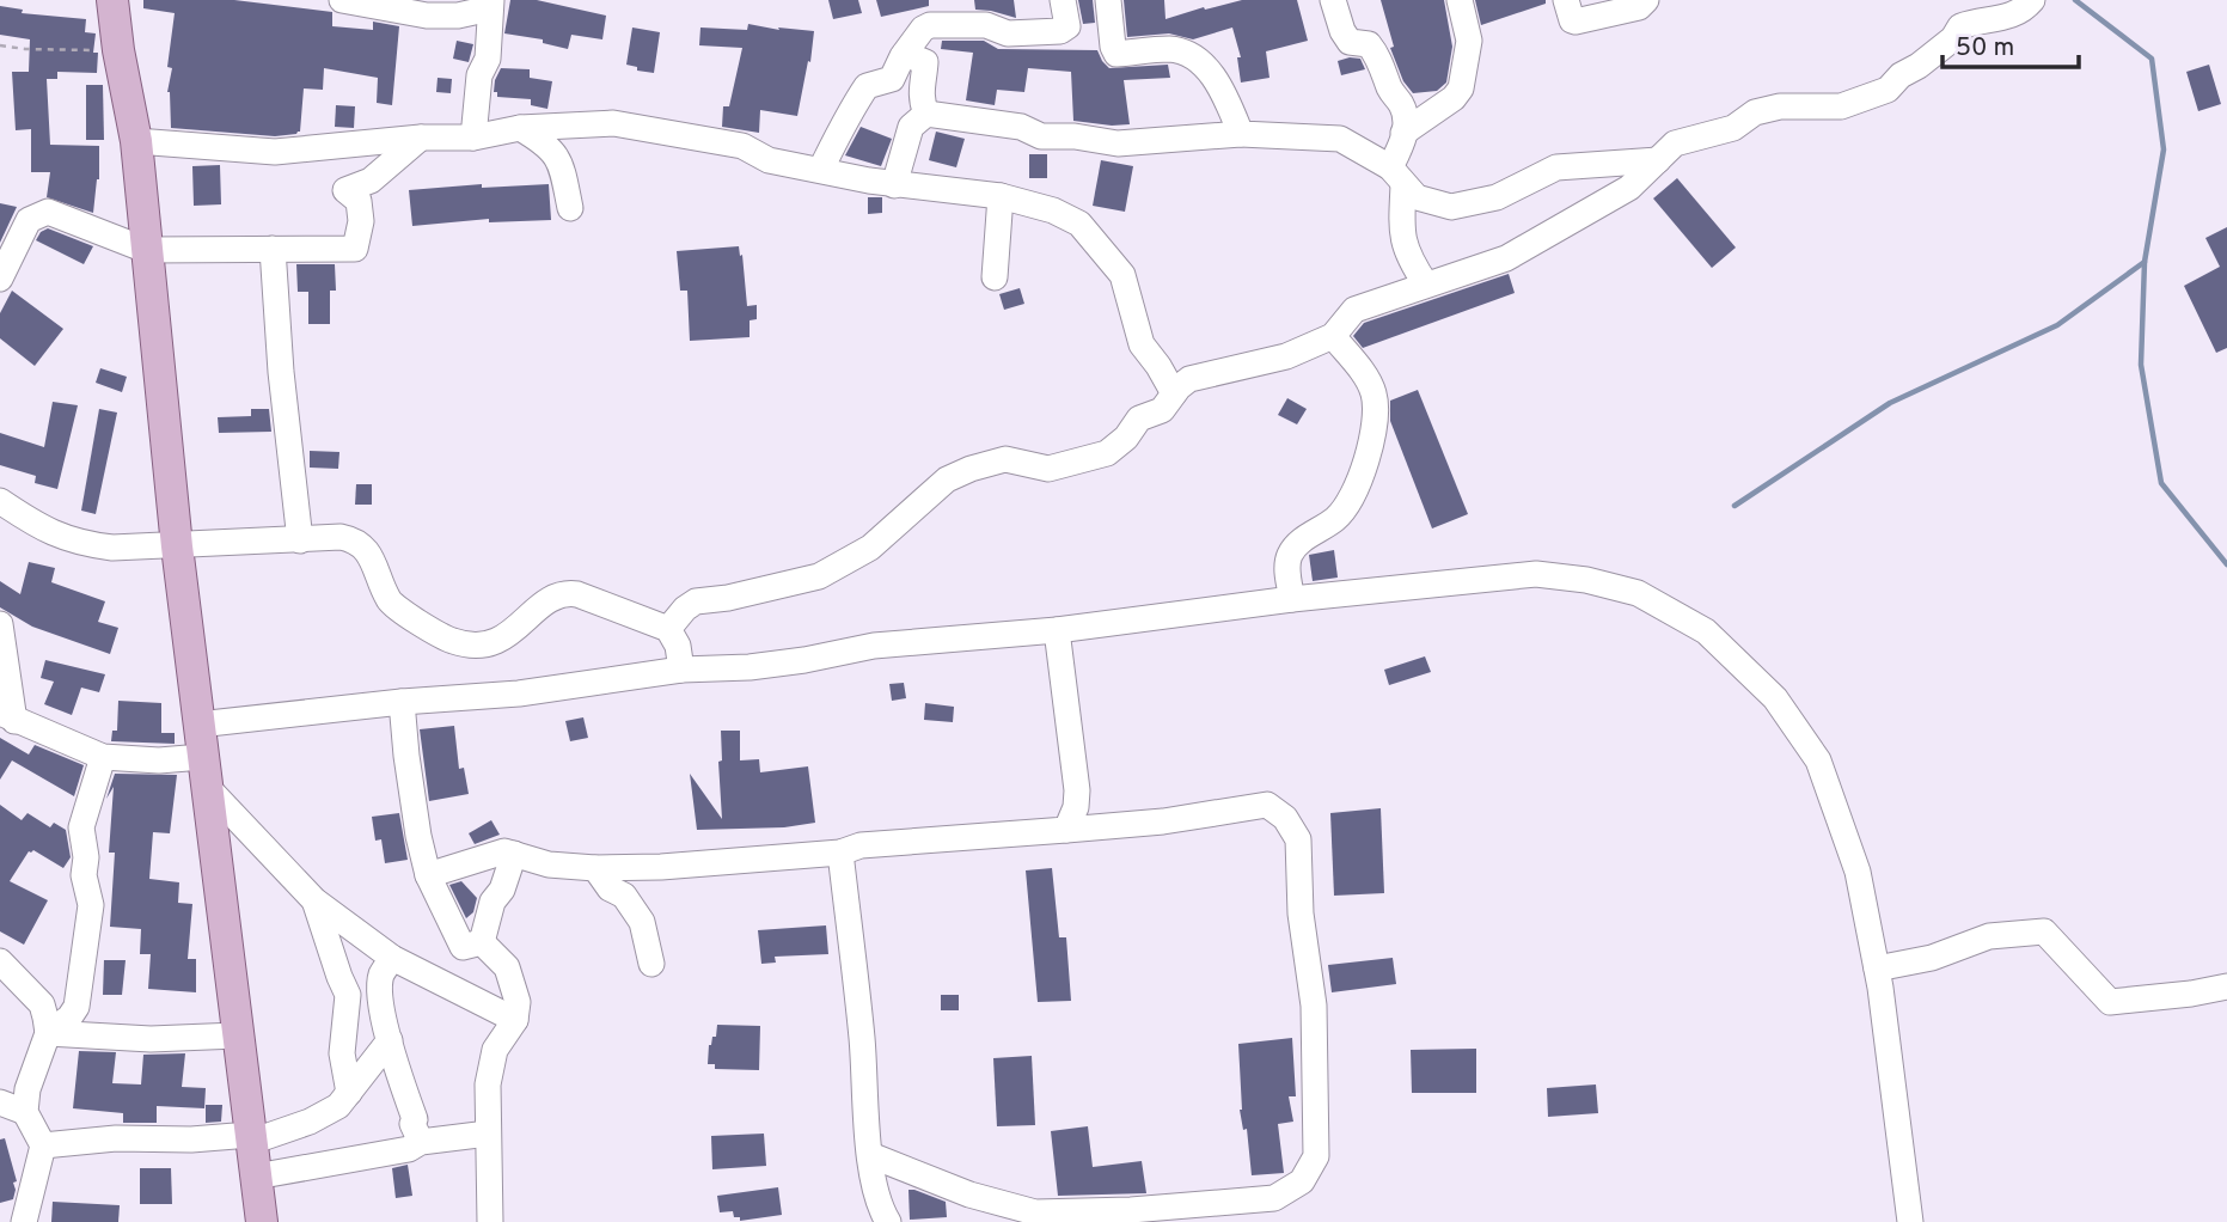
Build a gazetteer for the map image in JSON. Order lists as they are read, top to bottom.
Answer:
{
  "scale_bar": "50 m"
}
